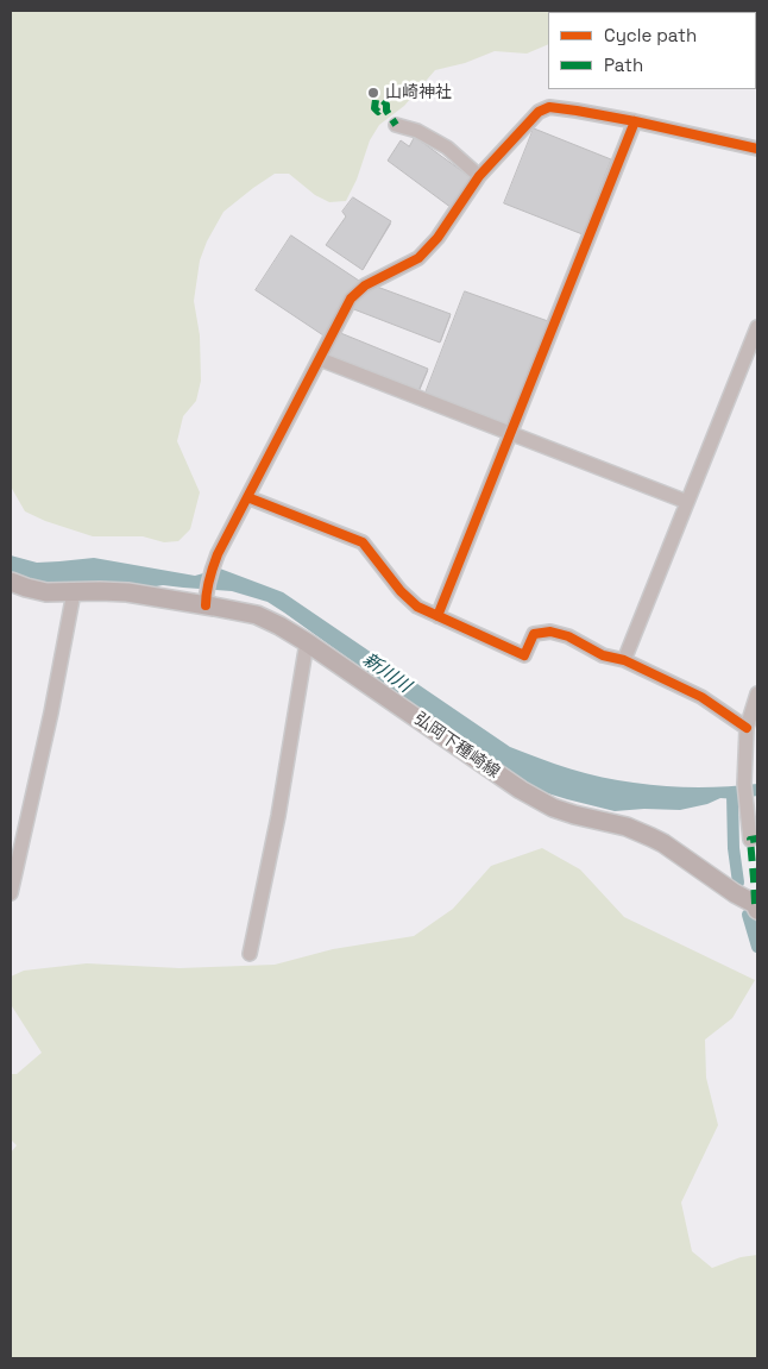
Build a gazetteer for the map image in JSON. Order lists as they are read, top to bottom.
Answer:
{
  "streets": {
    "main road": ["弘岡下種崎線"]
  },
  "water": ["新川川"],
  "places": ["山崎神社"],
  "legend": ["Cycle path", "Path"]
}
